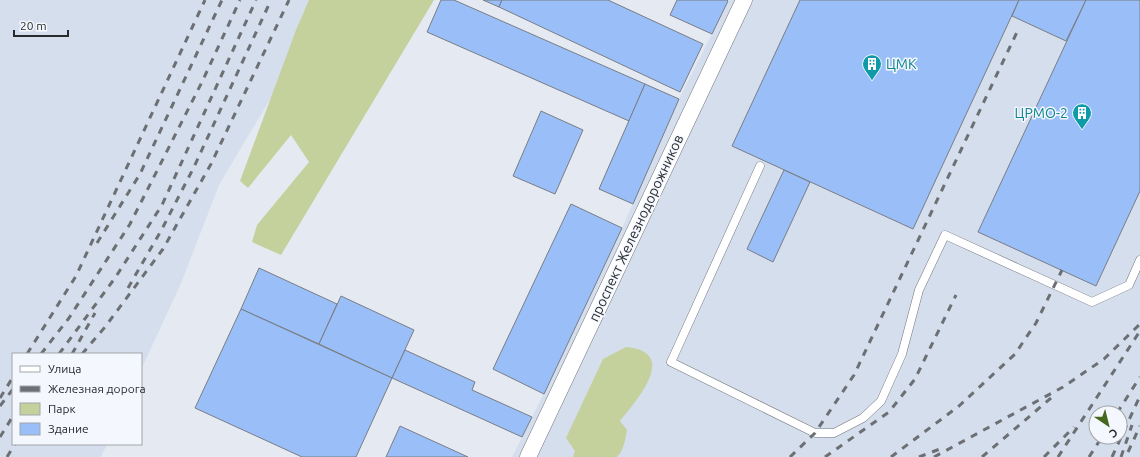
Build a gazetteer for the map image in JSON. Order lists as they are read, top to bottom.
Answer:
{
  "streets": {
    "street": ["проспект Железнодорожников"]
  },
  "places": {
    "building": ["ЦМК", "ЦРМО-2"]
  },
  "legend": [
    "Улица",
    "Железная дорога",
    "Парк",
    "Здание"
  ],
  "scale_bar": "20 m",
  "north": "bottom right"
}
